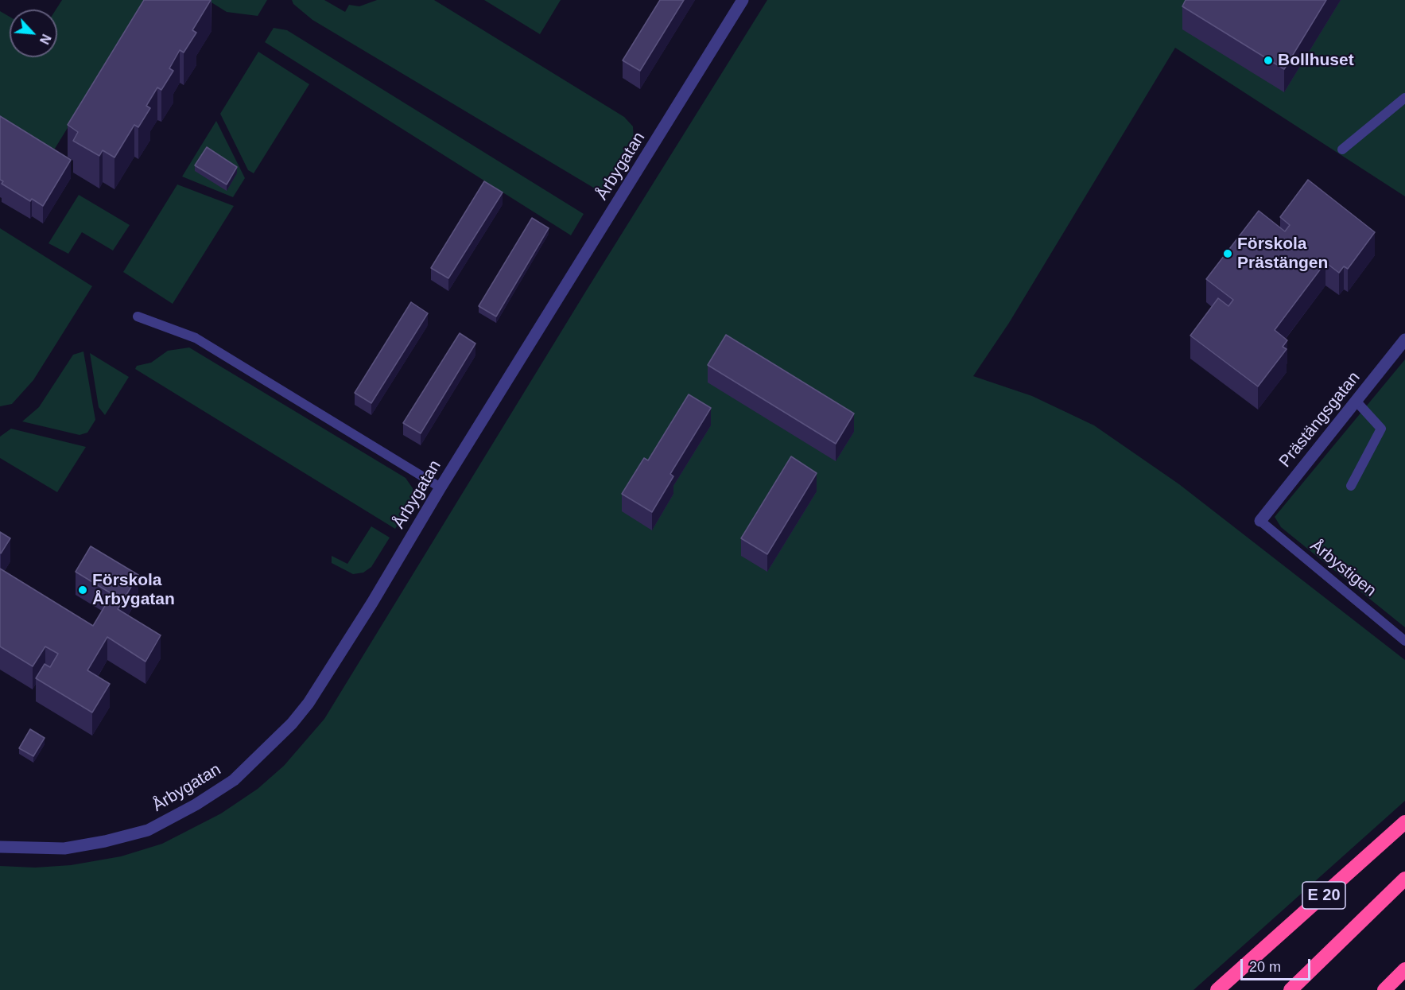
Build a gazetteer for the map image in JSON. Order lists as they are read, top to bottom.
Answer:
{
  "streets": {
    "highway": ["E 20"],
    "street": ["Årbygatan", "Prästängsgatan"],
    "lane": ["Årbystigen"]
  },
  "crossings": [
    ["Prästängsgatan", "Årbystigen"]
  ],
  "places": ["Bollhuset", "Förskola Prästängen", "Förskola Årbygatan"],
  "scale_bar": "20 m",
  "north": "bottom right"
}
